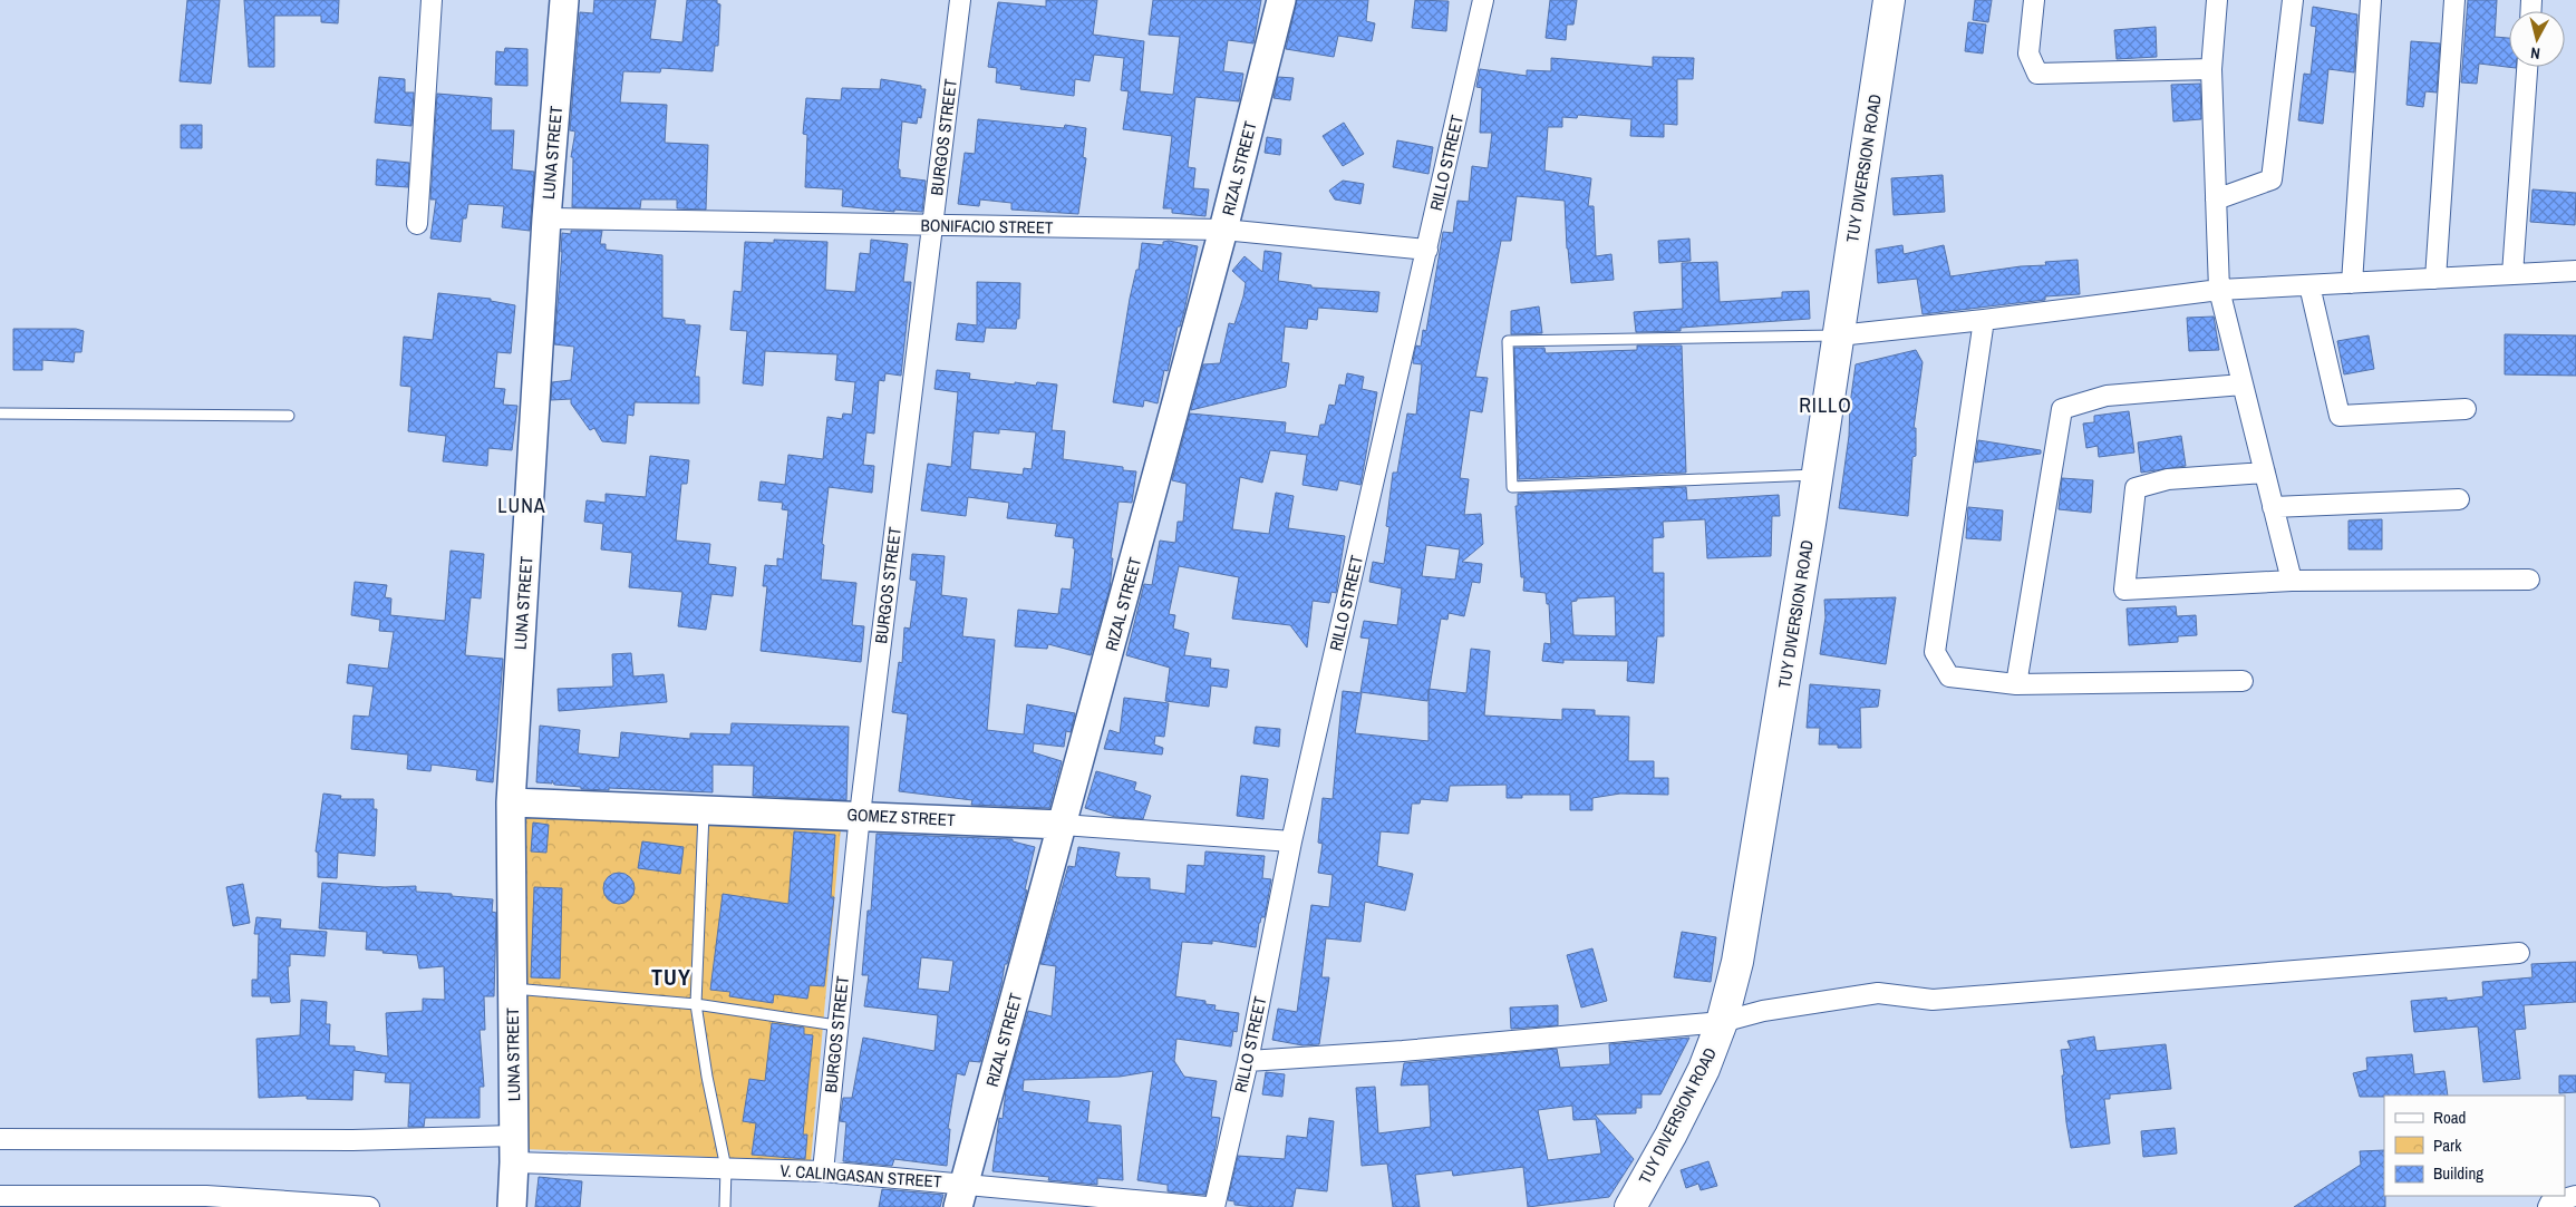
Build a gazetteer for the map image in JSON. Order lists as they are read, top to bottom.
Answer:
{
  "streets": {
    "main road": ["TUY DIVERSION ROAD"],
    "street": [
      "BURGOS STREET",
      "LUNA STREET",
      "RILLO STREET",
      "RIZAL STREET",
      "BONIFACIO STREET",
      "GOMEZ STREET",
      "V. CALINGASAN STREET"
    ]
  },
  "crossings": [
    ["BURGOS STREET", "BONIFACIO STREET"],
    ["BURGOS STREET", "GOMEZ STREET"],
    ["BURGOS STREET", "V. CALINGASAN STREET"],
    ["LUNA STREET", "BONIFACIO STREET"],
    ["LUNA STREET", "GOMEZ STREET"],
    ["LUNA STREET", "V. CALINGASAN STREET"],
    ["RILLO STREET", "BONIFACIO STREET"],
    ["RILLO STREET", "GOMEZ STREET"],
    ["RIZAL STREET", "BONIFACIO STREET"],
    ["RIZAL STREET", "GOMEZ STREET"],
    ["RIZAL STREET", "V. CALINGASAN STREET"]
  ],
  "districts": ["RILLO", "LUNA", "TUY"],
  "legend": ["Road", "Park", "Building"],
  "north": "bottom"
}
